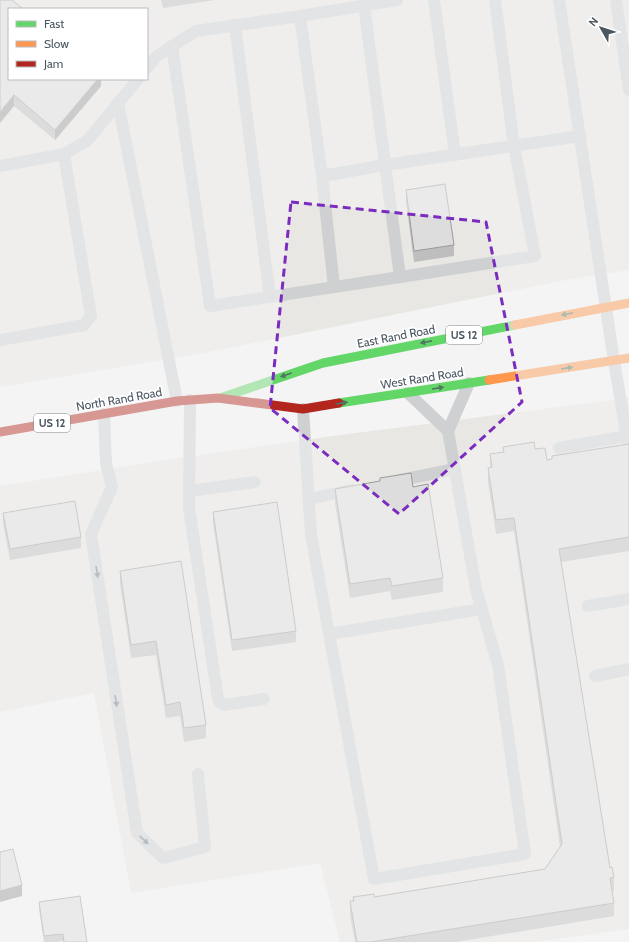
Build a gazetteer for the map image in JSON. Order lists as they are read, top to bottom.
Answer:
{
  "streets": {
    "main road": [
      "US 12",
      "East Rand Road",
      "West Rand Road",
      "North Rand Road"
    ]
  },
  "crossings": [
    ["East Rand Road", "West Rand Road"],
    ["East Rand Road", "North Rand Road"],
    ["West Rand Road", "North Rand Road"]
  ],
  "one_way": ["East Rand Road", "West Rand Road"],
  "legend": ["Fast", "Slow", "Jam"],
  "north": "top left"
}
